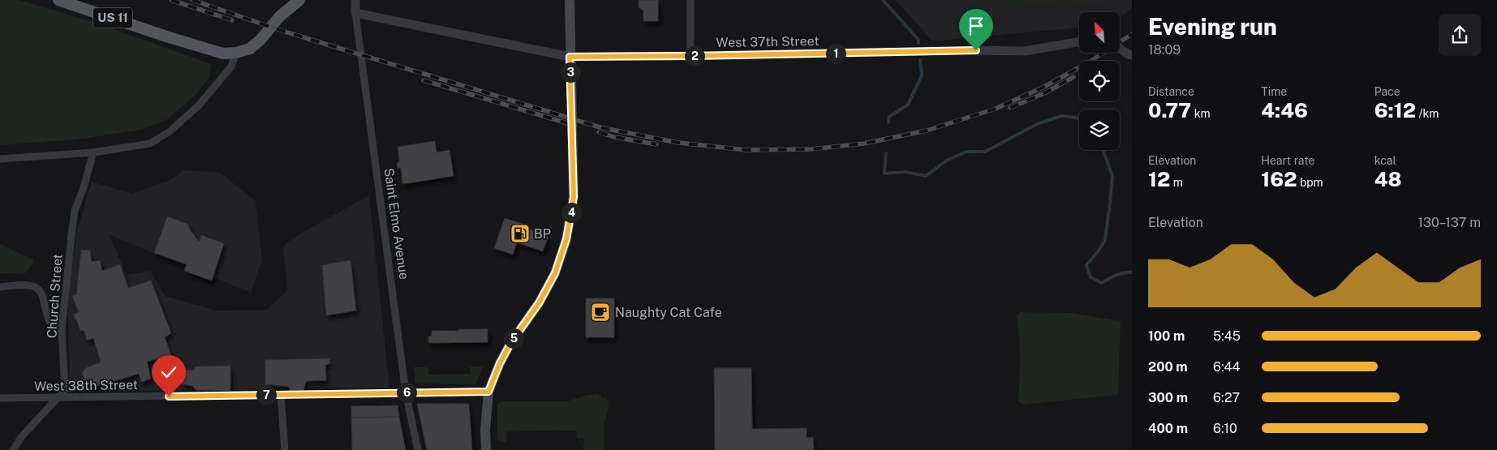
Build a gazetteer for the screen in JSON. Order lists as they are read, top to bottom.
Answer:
{
  "streets": {
    "main road": ["US 11"],
    "street": [
      "West 37th Street",
      "Saint Elmo Avenue",
      "Church Street",
      "West 38th Street"
    ]
  },
  "crossings": [
    ["West 37th Street", "Saint Elmo Avenue"],
    ["Saint Elmo Avenue", "West 38th Street"],
    ["Church Street", "West 38th Street"]
  ],
  "places": {
    "fuel station": ["BP"],
    "cafe": ["Naughty Cat Cafe"]
  },
  "north": "top left",
  "page": {
    "heading": ["Evening run", "18:09"],
    "pins": [
      "1",
      "2",
      "3",
      "4",
      "5",
      "6",
      "7"
    ],
    "stats": [
      ["Distance", "0.77 km"],
      ["Time", "4:46"],
      ["Pace", "6:12 /km"],
      ["Elevation", "12 m"],
      ["Heart rate", "162 bpm"],
      ["kcal", "48"]
    ],
    "chart": ["Elevation", "130–137 m"],
    "list": [
      {
        "name": "100 m",
        "note": "5:45"
      },
      {
        "name": "200 m",
        "note": "6:44"
      },
      {
        "name": "300 m",
        "note": "6:27"
      },
      {
        "name": "400 m",
        "note": "6:10"
      }
    ]
  }
}
